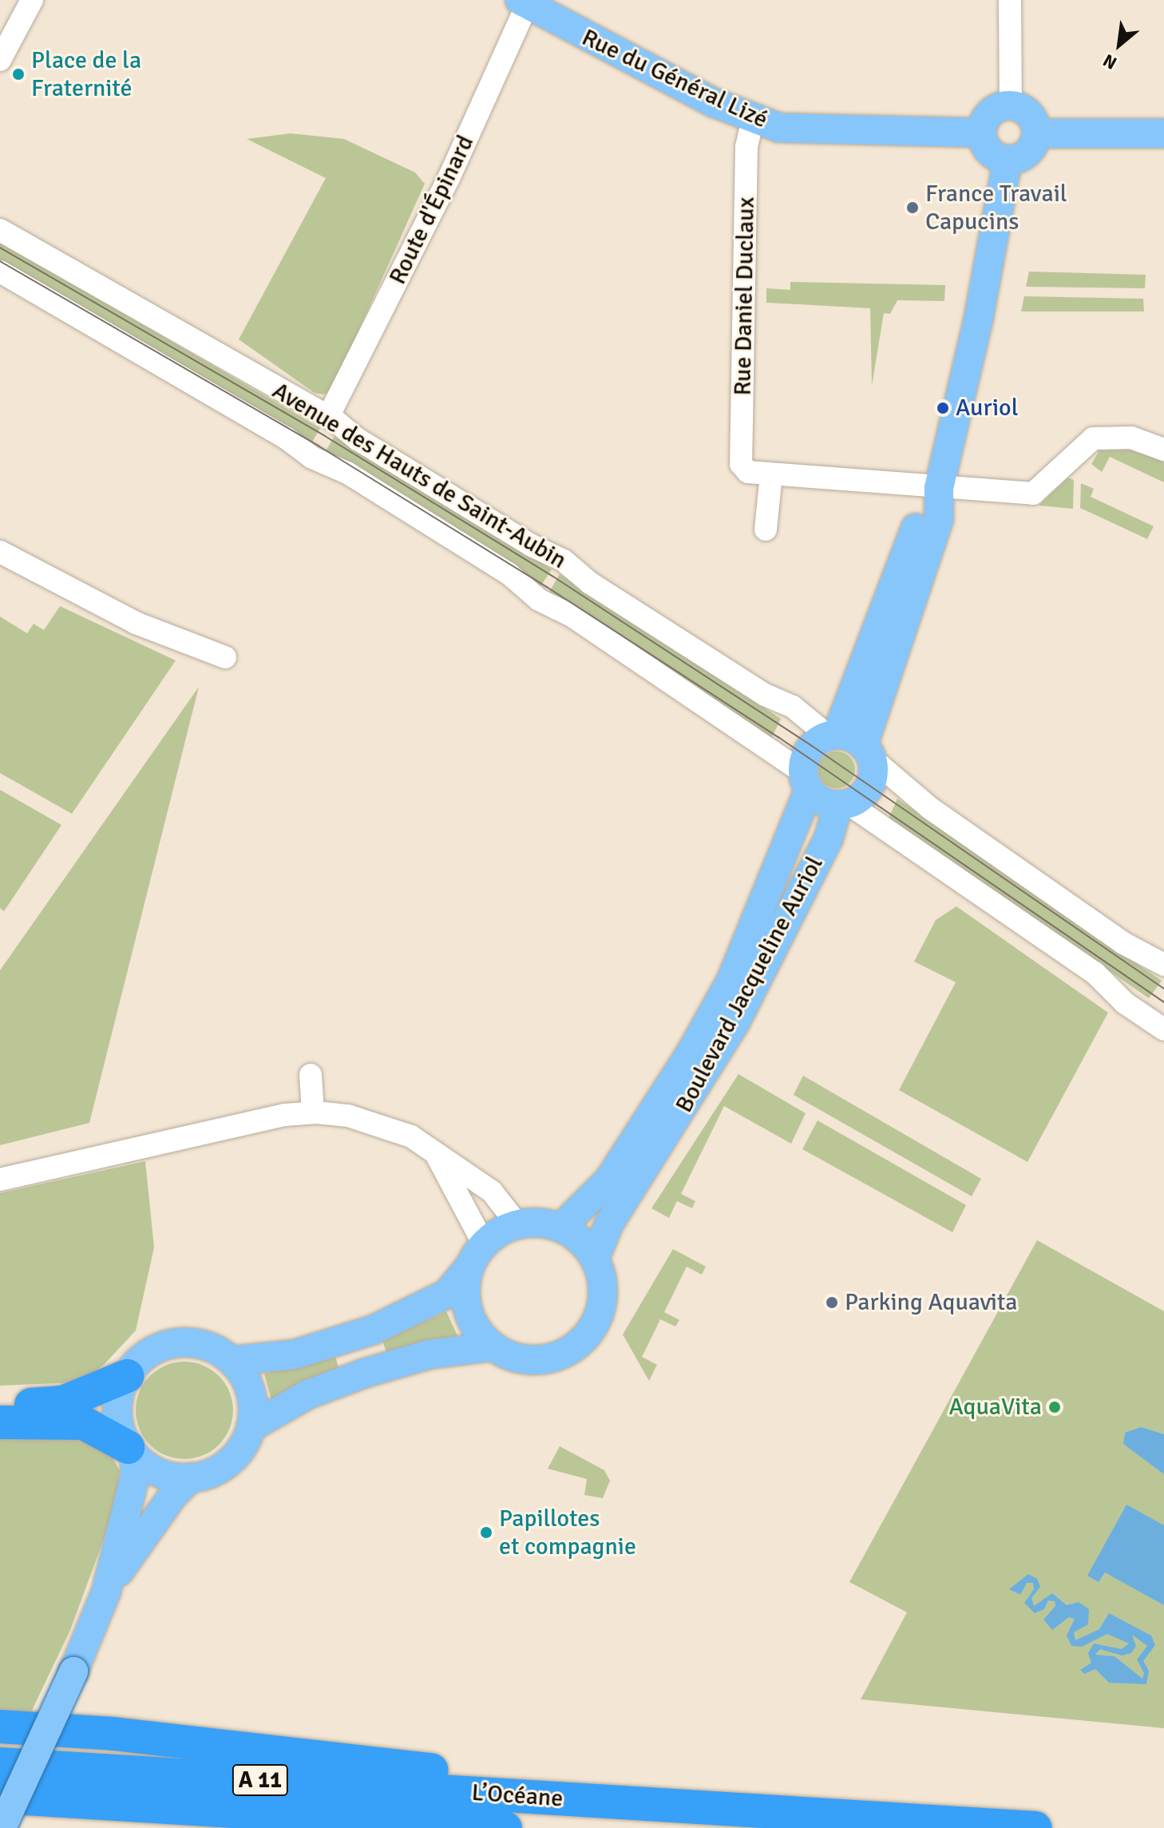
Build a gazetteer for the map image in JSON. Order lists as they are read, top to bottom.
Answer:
{
  "streets": {
    "highway": ["A 11", "L’Océane"],
    "main road": ["Rue du Général Lizé", "Boulevard Jacqueline Auriol"],
    "street": ["Route d'Épinard", "Rue Daniel Duclaux", "Avenue des Hauts de Saint-Aubin"]
  },
  "crossings": [
    ["Rue du Général Lizé", "Route d'Épinard"],
    ["Rue du Général Lizé", "Rue Daniel Duclaux"],
    ["Route d'Épinard", "Avenue des Hauts de Saint-Aubin"],
    ["Avenue des Hauts de Saint-Aubin", "Boulevard Jacqueline Auriol"]
  ],
  "places": [
    "Place de la Fraternité",
    "France Travail Capucins",
    "Auriol",
    "Parking Aquavita",
    "AquaVita",
    "Papillotes et compagnie"
  ],
  "north": "bottom left"
}
